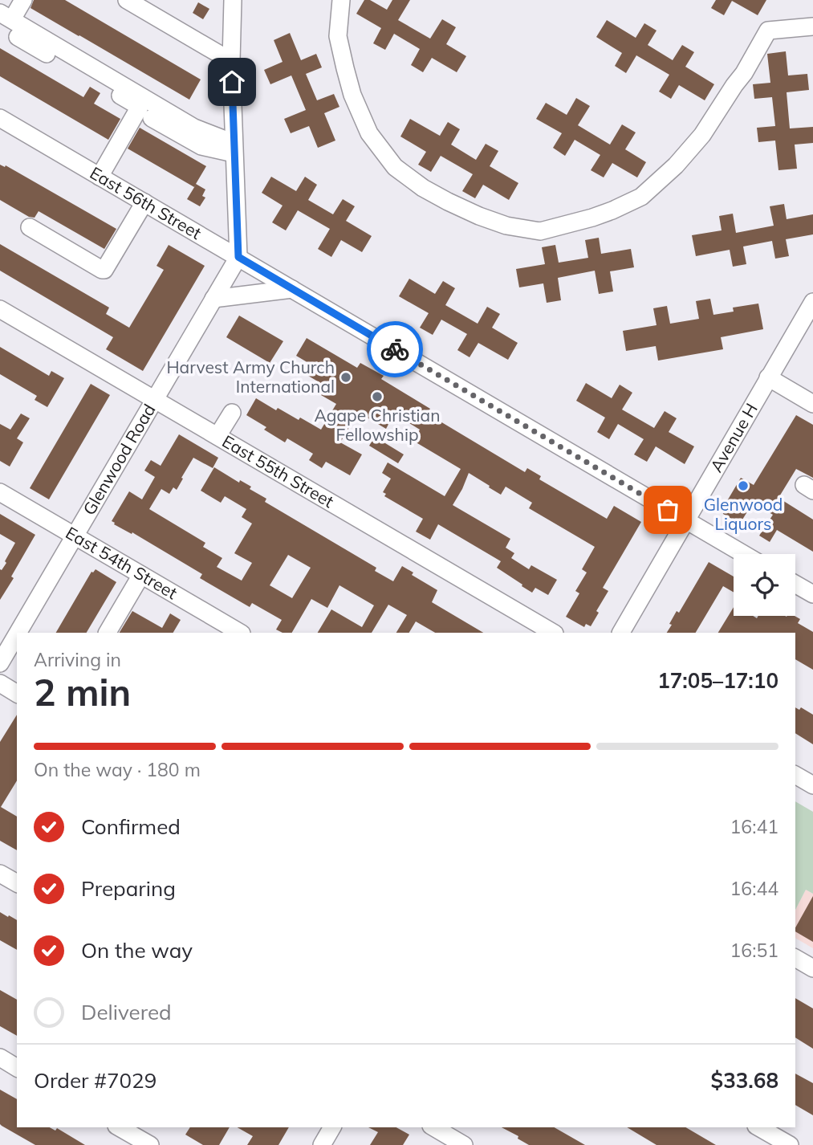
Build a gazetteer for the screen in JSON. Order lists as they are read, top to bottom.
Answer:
{
  "streets": {
    "street": [
      "East 56th Street",
      "Avenue H",
      "Glenwood Road",
      "East 55th Street",
      "East 54th Street"
    ]
  },
  "crossings": [
    ["East 56th Street", "Avenue H"],
    ["East 56th Street", "Glenwood Road"],
    ["Glenwood Road", "East 55th Street"],
    ["Glenwood Road", "East 54th Street"]
  ],
  "places": ["Harvest Army Church International", "Agape Christian Fellowship", "Glenwood Liquors"],
  "page": {
    "heading": ["2 min", "Arriving in", "17:05–17:10"],
    "panel": ["Order #7029", "$33.68"],
    "bar": "On the way · 180 m",
    "list": [
      ["Confirmed", "16:41"],
      ["Preparing", "16:44"],
      ["On the way", "16:51"],
      "Delivered"
    ]
  }
}
